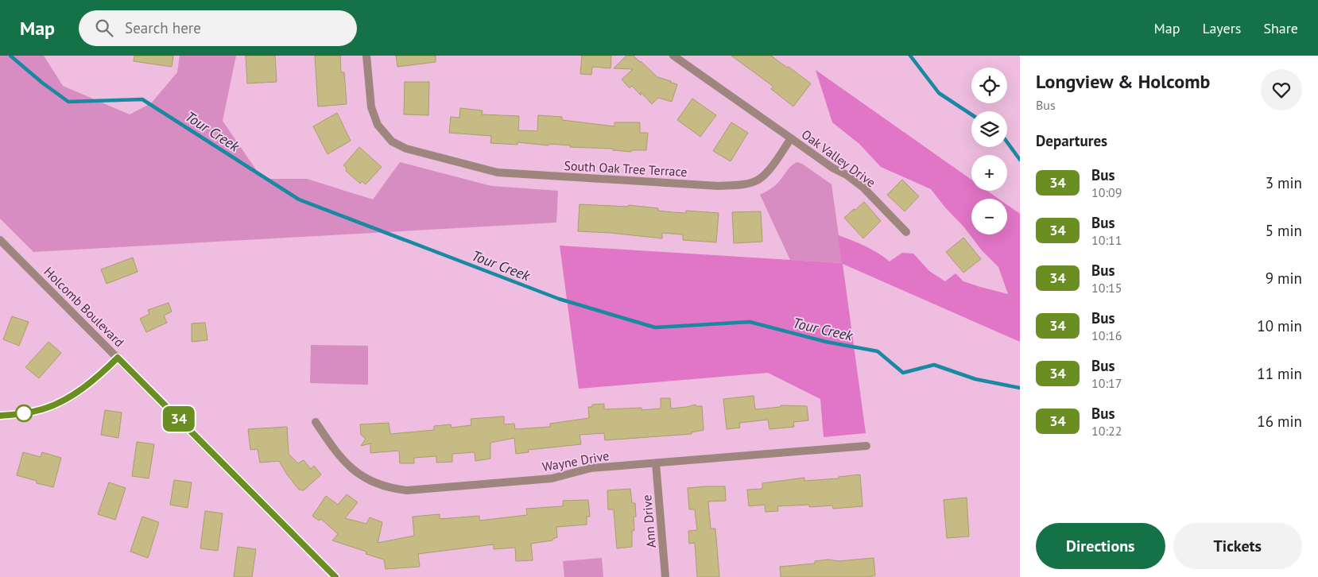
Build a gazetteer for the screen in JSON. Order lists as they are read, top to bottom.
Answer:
{
  "streets": {
    "street": [
      "Oak Valley Drive",
      "South Oak Tree Terrace",
      "Holcomb Boulevard",
      "Wayne Drive",
      "Ann Drive"
    ]
  },
  "crossings": [
    ["Oak Valley Drive", "South Oak Tree Terrace"],
    ["Wayne Drive", "Ann Drive"]
  ],
  "water": ["Tour Creek"],
  "lines": ["bus line 34"],
  "page": {
    "header": "Map",
    "search": "Search here",
    "nav": ["Map", "Layers", "Share"],
    "on_map": "34",
    "heading": [
      ["Longview & Holcomb", "Bus"],
      "Departures"
    ],
    "map_buttons": ["+", "−"],
    "list": [
      {
        "mark": "34",
        "name": "Bus",
        "note": "10:09",
        "value": "3 min"
      },
      {
        "mark": "34",
        "name": "Bus",
        "note": "10:11",
        "value": "5 min"
      },
      {
        "mark": "34",
        "name": "Bus",
        "note": "10:15",
        "value": "9 min"
      },
      {
        "mark": "34",
        "name": "Bus",
        "note": "10:16",
        "value": "10 min"
      },
      {
        "mark": "34",
        "name": "Bus",
        "note": "10:17",
        "value": "11 min"
      },
      {
        "mark": "34",
        "name": "Bus",
        "note": "10:22",
        "value": "16 min"
      }
    ],
    "buttons": ["Directions", "Tickets"]
  }
}
